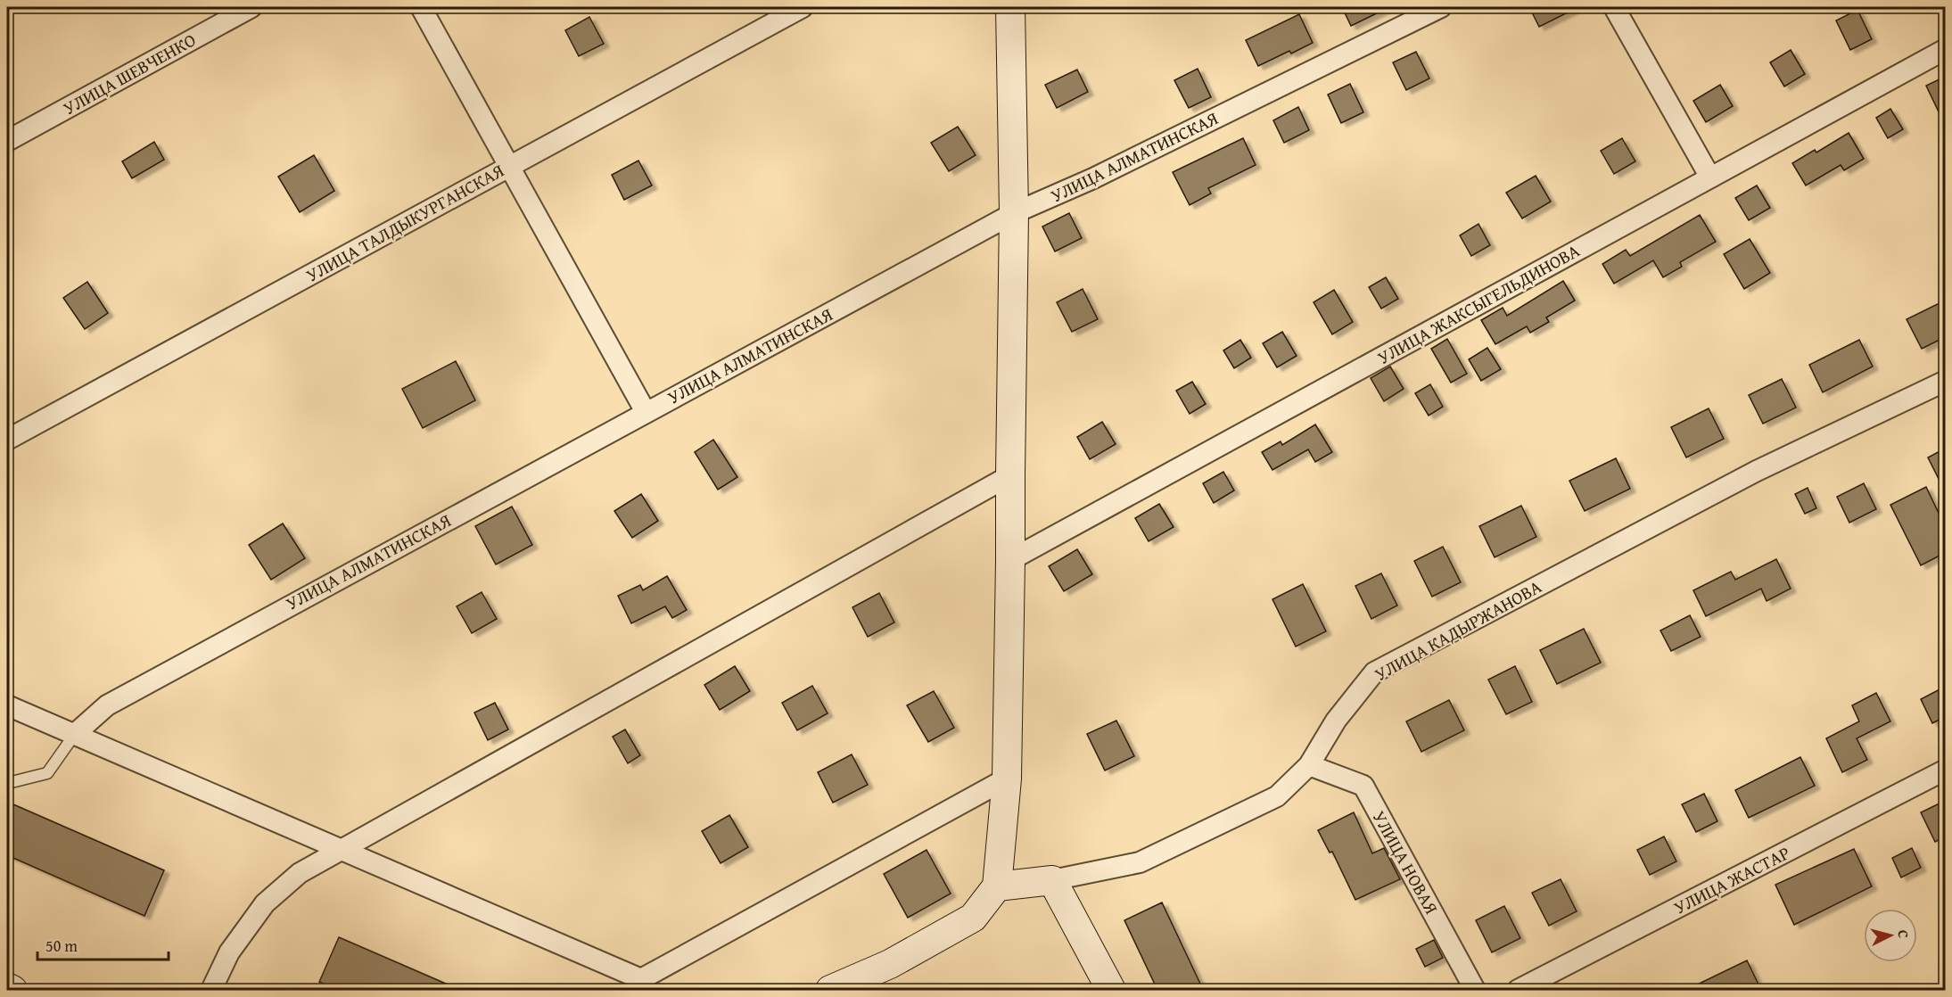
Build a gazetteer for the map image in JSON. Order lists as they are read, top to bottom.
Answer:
{
  "streets": {
    "street": [
      "УЛИЦА ШЕВЧЕНКО",
      "УЛИЦА АЛМАТИНСКАЯ",
      "УЛИЦА ТАЛДЫКУРГАНСКАЯ",
      "УЛИЦА ЖАКСЫГЕЛЬДИНОВА",
      "УЛИЦА КАДЫРЖАНОВА",
      "УЛИЦА НОВАЯ",
      "УЛИЦА ЖАСТАР"
    ]
  },
  "crossings": [
    ["УЛИЦА КАДЫРЖАНОВА", "УЛИЦА НОВАЯ"]
  ],
  "scale_bar": "50 m",
  "north": "right"
}
